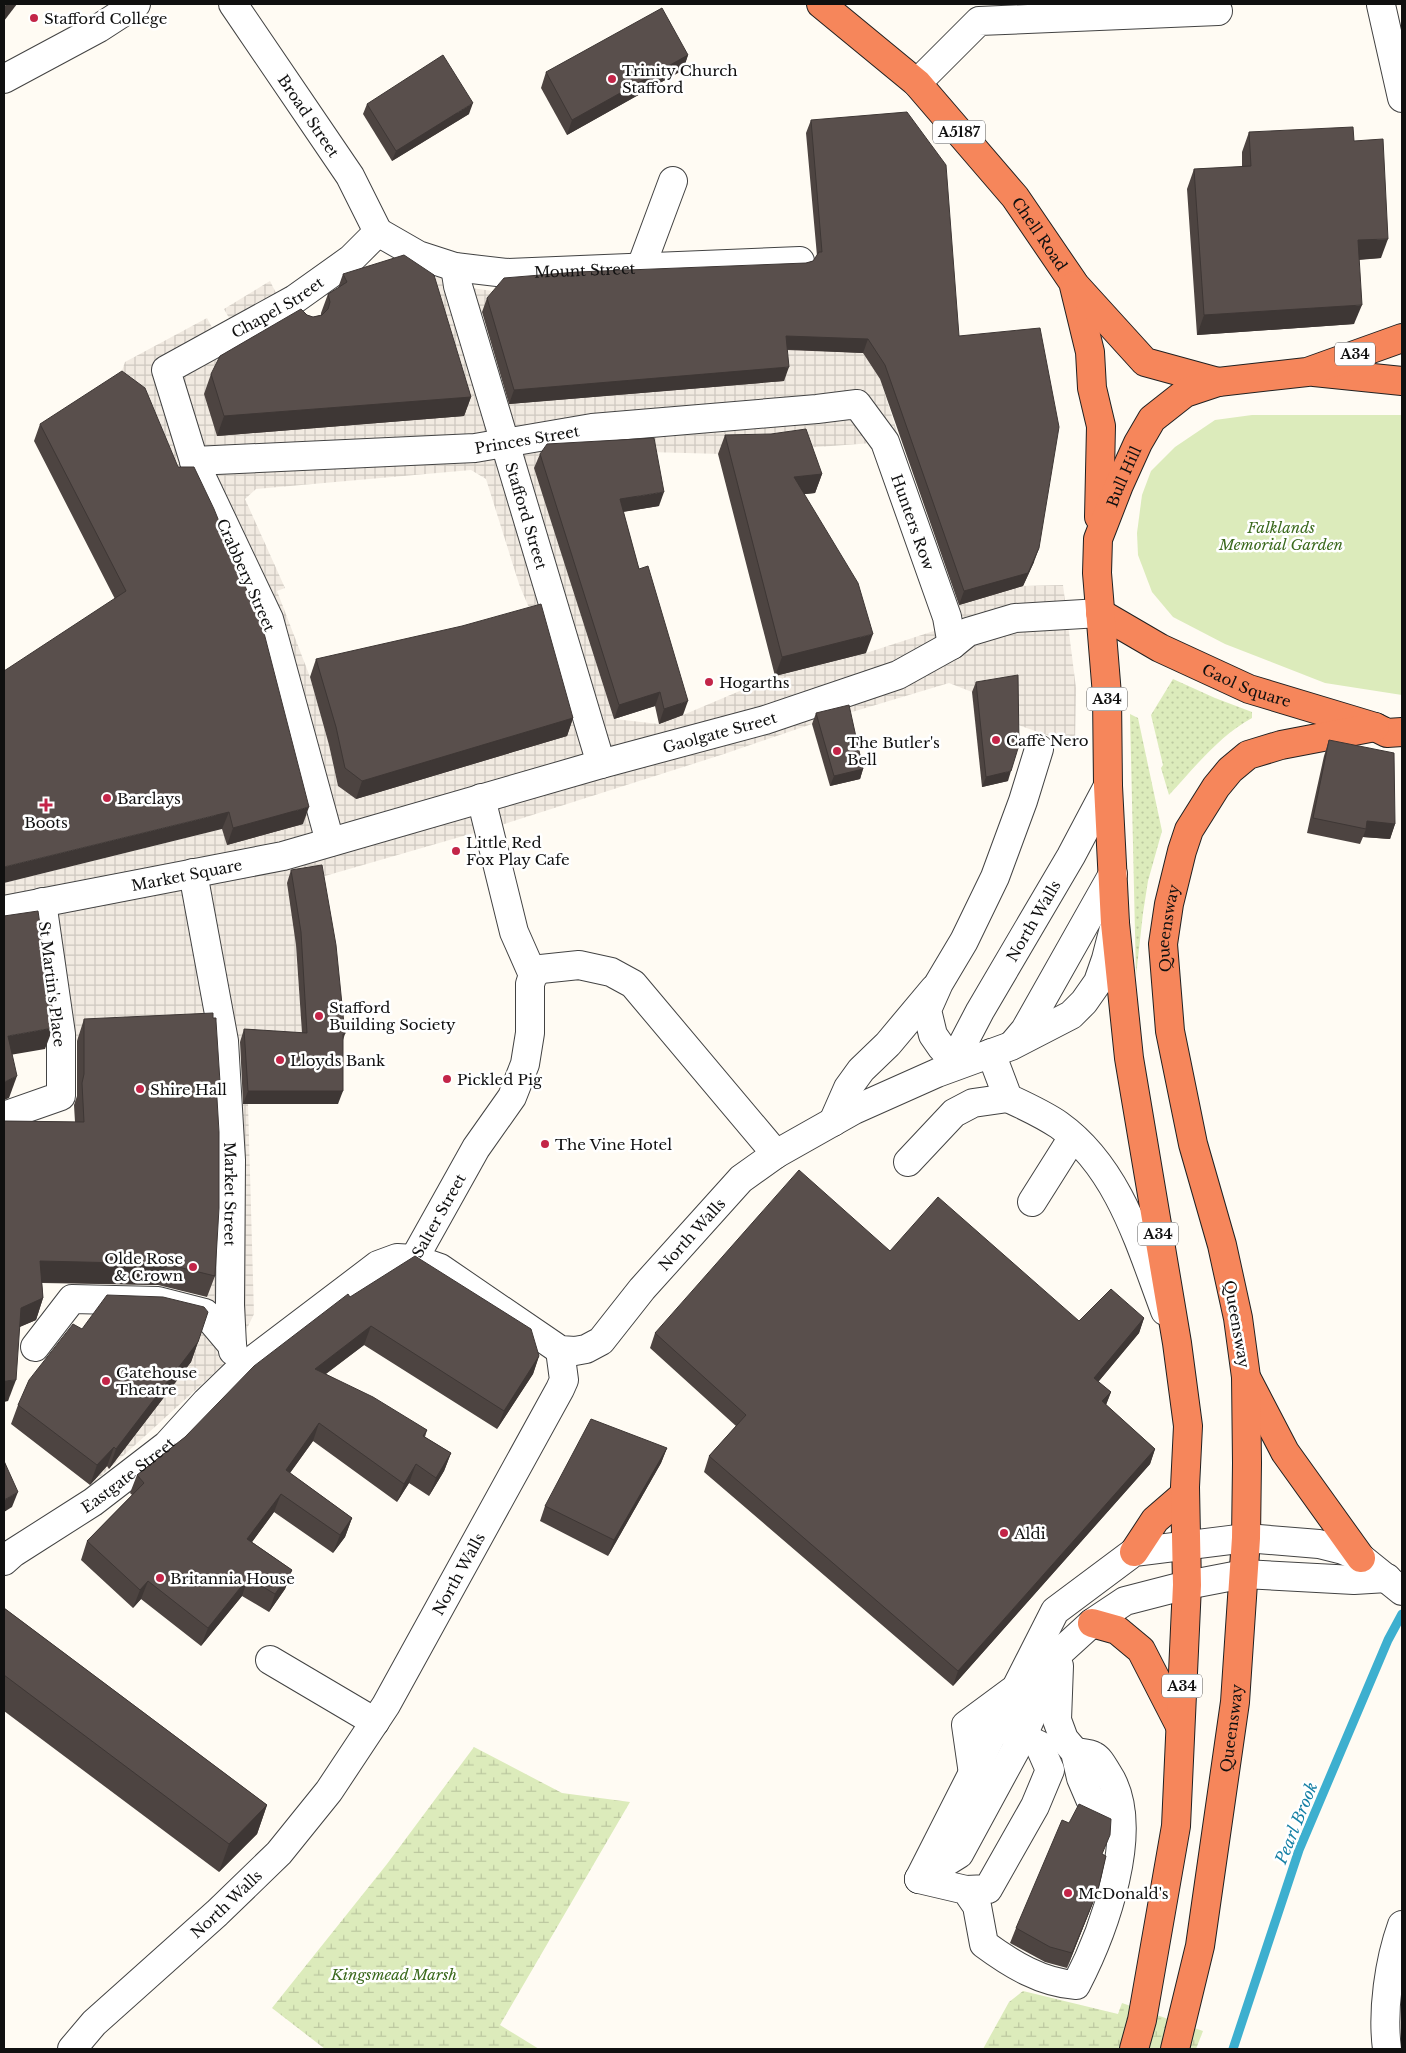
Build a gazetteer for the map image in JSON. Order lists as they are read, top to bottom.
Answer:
{
  "streets": {
    "highway": [
      "A5187",
      "Chell Road",
      "A34",
      "Bull Hill",
      "Gaol Square",
      "Queensway"
    ],
    "street": [
      "Broad Street",
      "Mount Street",
      "Chapel Street",
      "Princes Street",
      "Stafford Street",
      "Hunters Row",
      "Crabbery Street",
      "Gaolgate Street",
      "Market Square",
      "North Walls",
      "St Martin's Place",
      "Market Street",
      "Salter Street",
      "Eastgate Street"
    ]
  },
  "crossings": [
    ["Broad Street", "Mount Street"],
    ["Broad Street", "Chapel Street"],
    ["A5187", "Chell Road"],
    ["A5187", "Bull Hill"],
    ["Chell Road", "Bull Hill"],
    ["Mount Street", "Chapel Street"],
    ["Mount Street", "Stafford Street"],
    ["Chapel Street", "Crabbery Street"],
    ["A34", "Bull Hill"],
    ["A34", "Gaol Square"],
    ["A34", "Gaolgate Street"],
    ["A34", "North Walls"],
    ["Princes Street", "Stafford Street"],
    ["Princes Street", "Hunters Row"],
    ["Princes Street", "Crabbery Street"],
    ["Bull Hill", "Gaol Square"],
    ["Bull Hill", "Gaolgate Street"],
    ["Stafford Street", "Gaolgate Street"],
    ["Hunters Row", "Gaolgate Street"],
    ["Crabbery Street", "Gaolgate Street"],
    ["Crabbery Street", "Market Square"],
    ["Gaol Square", "Gaolgate Street"],
    ["Gaol Square", "Queensway"],
    ["Gaolgate Street", "Market Square"],
    ["Market Square", "St Martin's Place"],
    ["Market Square", "Market Street"],
    ["Market Street", "Salter Street"],
    ["Market Street", "Eastgate Street"],
    ["Salter Street", "Eastgate Street"]
  ],
  "water": ["Pearl Brook"],
  "parks": ["Falklands Memorial Garden", "Kingsmead Marsh"],
  "places": {
    "other": [
      "Stafford College",
      "Trinity Church Stafford",
      "Hogarths",
      "Caffè Nero",
      "The Butler's Bell",
      "Barclays",
      "Little Red Fox Play Cafe",
      "Stafford Building Society",
      "Lloyds Bank",
      "Pickled Pig",
      "Shire Hall",
      "The Vine Hotel",
      "Olde Rose & Crown",
      "Gatehouse Theatre",
      "Aldi",
      "Britannia House",
      "McDonald's"
    ],
    "health": ["Boots"]
  }
}
